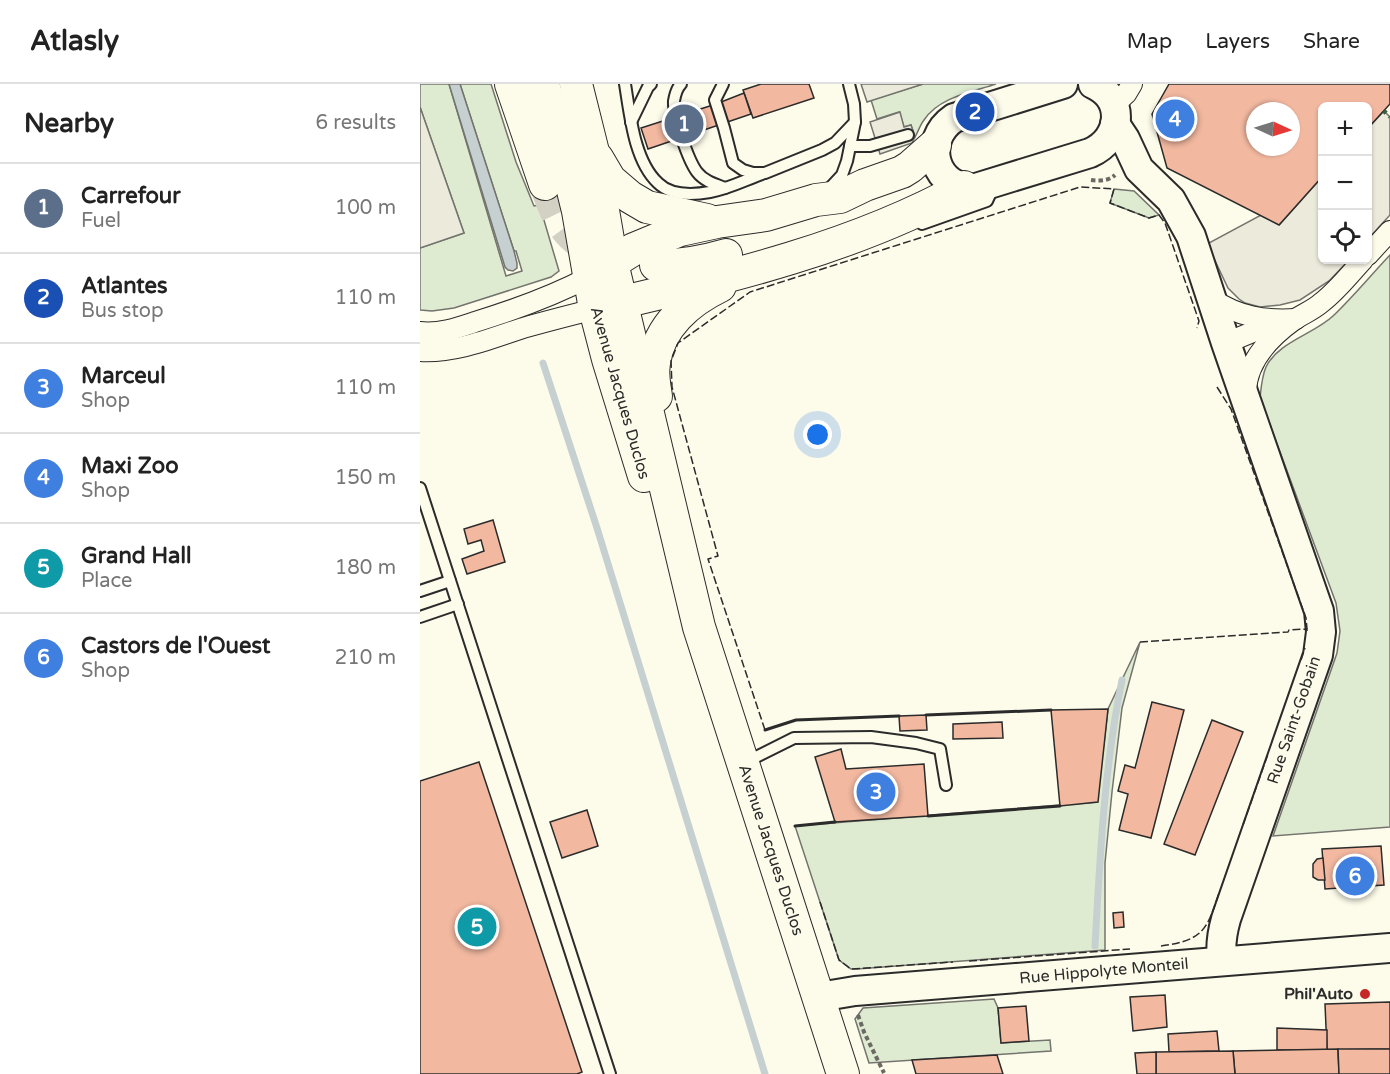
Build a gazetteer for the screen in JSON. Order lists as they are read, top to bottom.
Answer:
{
  "streets": {
    "main road": ["Avenue Jacques Duclos"],
    "street": ["Rue Saint-Gobain", "Rue Hippolyte Monteil"]
  },
  "crossings": [
    ["Avenue Jacques Duclos", "Rue Hippolyte Monteil"],
    ["Rue Saint-Gobain", "Rue Hippolyte Monteil"]
  ],
  "places": ["Phil'Auto"],
  "north": "right",
  "page": {
    "header": "Atlasly",
    "nav": ["Map", "Layers", "Share"],
    "heading": ["Nearby", "6 results"],
    "pins": [
      "2",
      "4",
      "1",
      "3",
      "6",
      "5"
    ],
    "map_buttons": ["+", "−"],
    "list": [
      {
        "mark": "1",
        "name": "Carrefour",
        "note": "Fuel",
        "value": "100 m"
      },
      {
        "mark": "2",
        "name": "Atlantes",
        "note": "Bus stop",
        "value": "110 m"
      },
      {
        "mark": "3",
        "name": "Marceul",
        "note": "Shop",
        "value": "110 m"
      },
      {
        "mark": "4",
        "name": "Maxi Zoo",
        "note": "Shop",
        "value": "150 m"
      },
      {
        "mark": "5",
        "name": "Grand Hall",
        "note": "Place",
        "value": "180 m"
      },
      {
        "mark": "6",
        "name": "Castors de l'Ouest",
        "note": "Shop",
        "value": "210 m"
      }
    ]
  }
}
